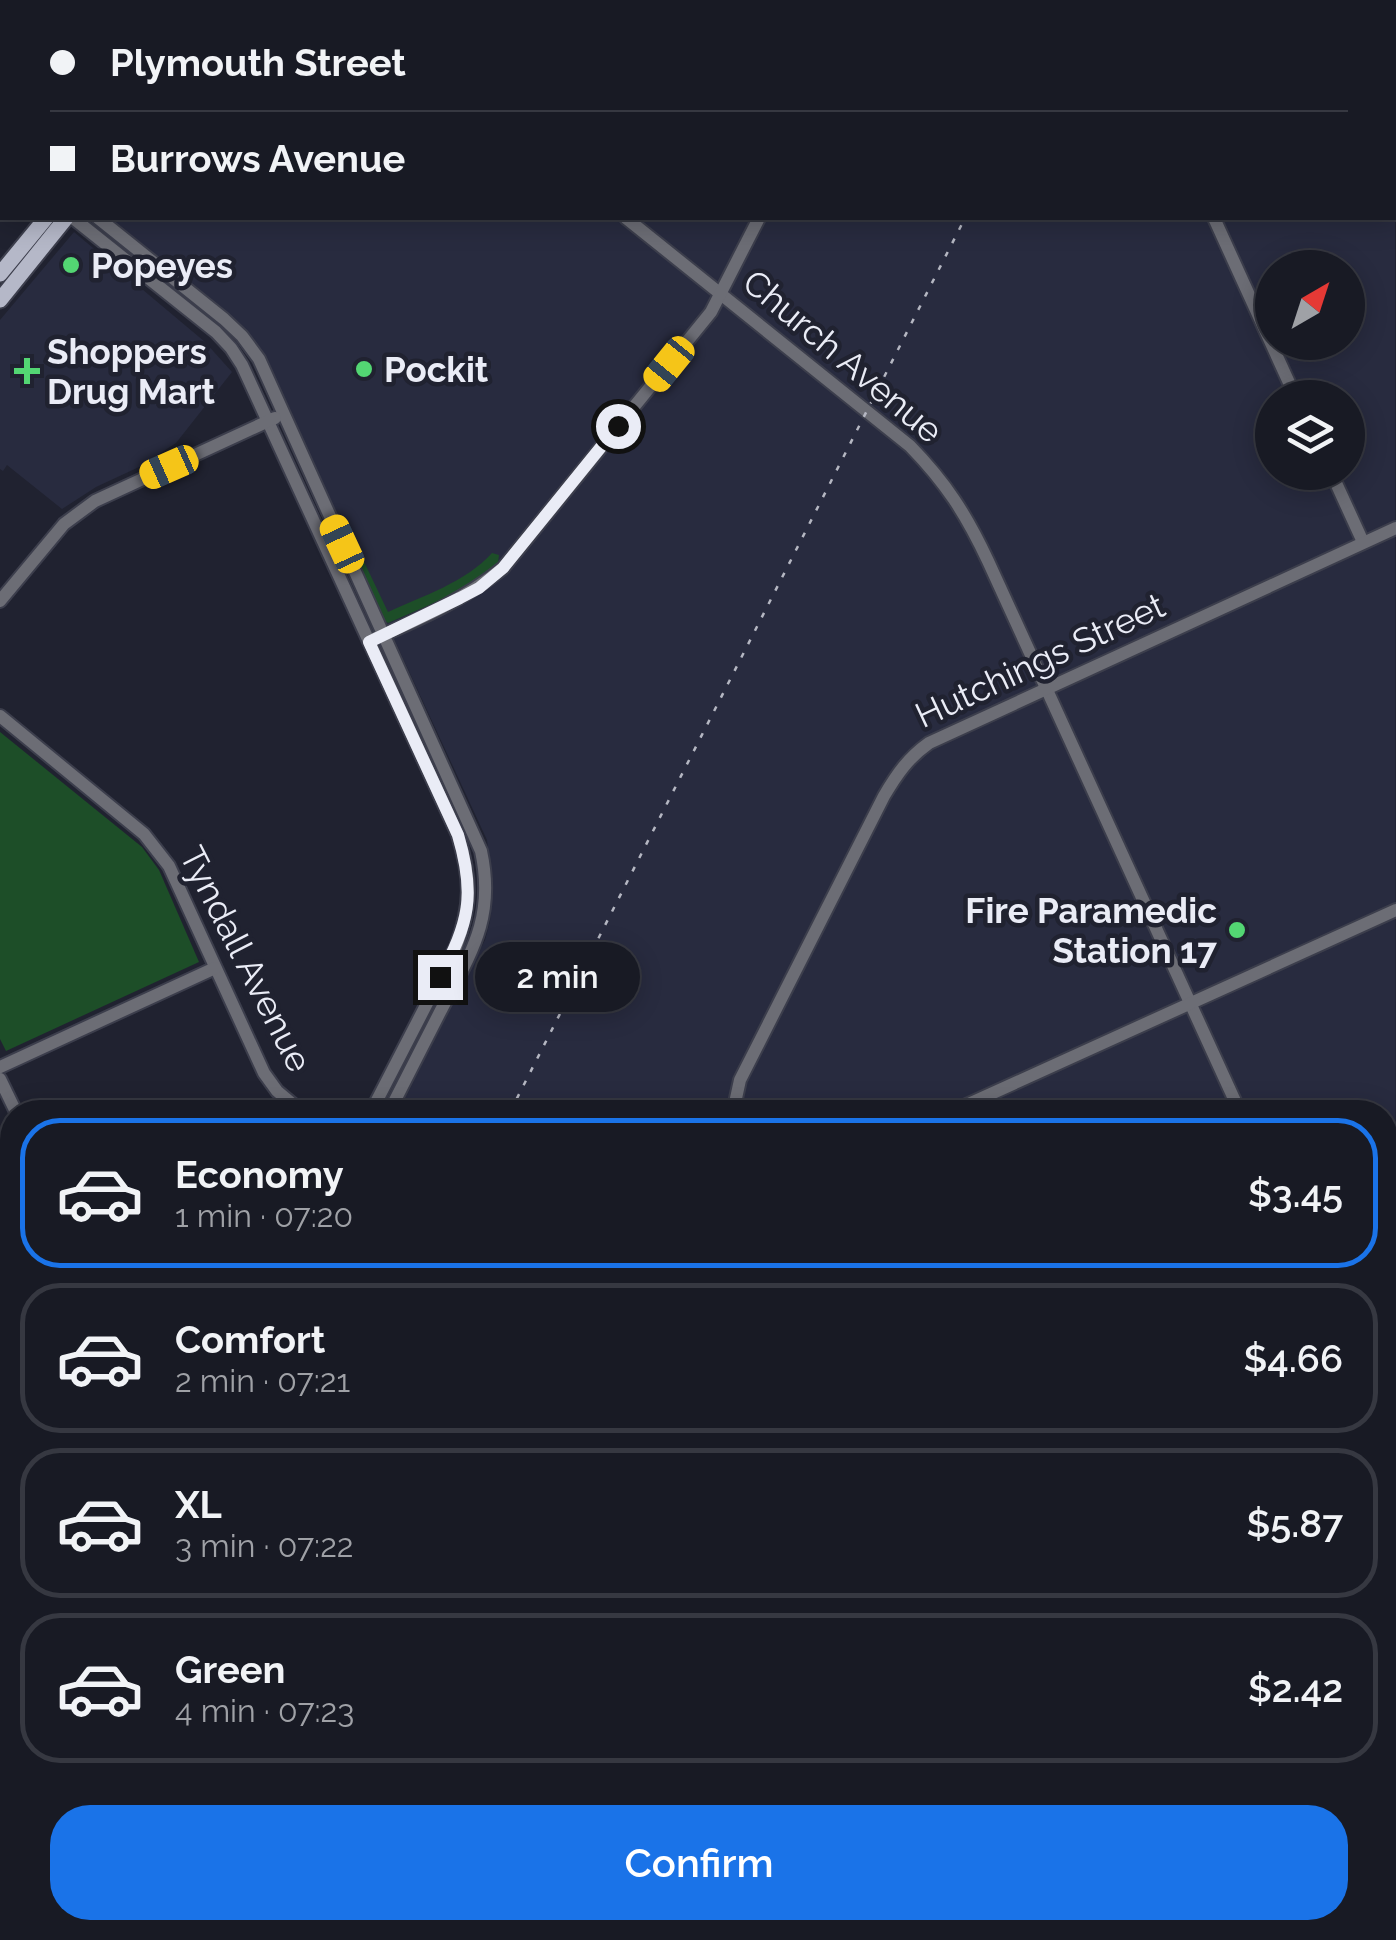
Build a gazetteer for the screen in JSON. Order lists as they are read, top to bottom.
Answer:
{
  "streets": {
    "street": ["Church Avenue", "Hutchings Street", "Tyndall Avenue"]
  },
  "crossings": [
    ["Church Avenue", "Hutchings Street"]
  ],
  "places": {
    "other": ["Popeyes", "Pockit", "Fire Paramedic Station 17"],
    "health": ["Shoppers Drug Mart"]
  },
  "north": "top right",
  "page": {
    "banner": ["Plymouth Street", "Burrows Avenue"],
    "bubble": "2 min",
    "list": [
      {
        "name": "Economy",
        "note": "1 min · 07:20",
        "value": "$3.45"
      },
      {
        "name": "Comfort",
        "note": "2 min · 07:21",
        "value": "$4.66"
      },
      {
        "name": "XL",
        "note": "3 min · 07:22",
        "value": "$5.87"
      },
      {
        "name": "Green",
        "note": "4 min · 07:23",
        "value": "$2.42"
      }
    ],
    "buttons": "Confirm"
  }
}
